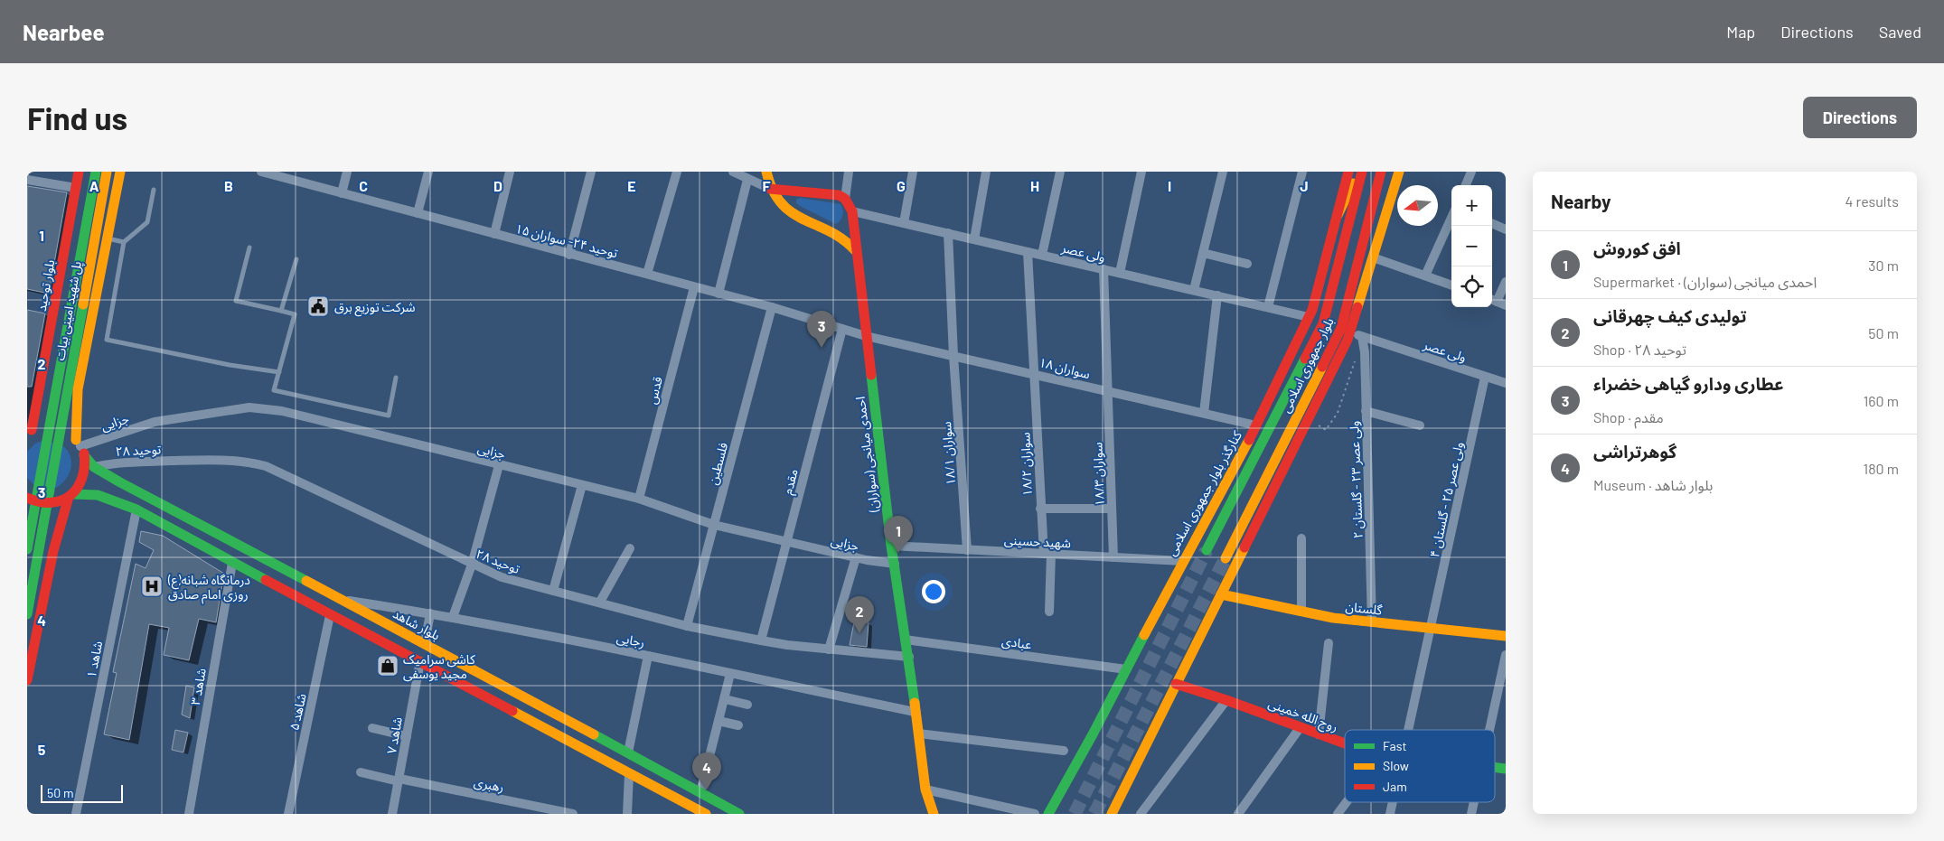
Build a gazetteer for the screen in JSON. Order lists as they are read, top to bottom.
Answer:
{
  "streets": {
    "main road": [
      "بلوار توحید",
      "پل شهید امینی بیات",
      "بلوار جمهوری اسلامی",
      "احمدی میانجی (سواران)",
      "کنارگذر بلوار جمهوری اسلامی",
      "گلستان",
      "بلوار شاهد",
      "روح الله خمینی"
    ],
    "street": [
      "توحید ۲۴- سواران ۱۵",
      "ولی عصر",
      "سواران ۱۸",
      "قدس",
      "جزایی",
      "توحید ۲۸",
      "سواران ۱۸/۱",
      "فلسطین",
      "سواران ۱۸/۲",
      "سواران ۱۸/۳",
      "ولی عصر ۲۳ - گلستان ۲",
      "مقدم",
      "ولی عصر ۲۵ - گلستان ۴",
      "شهید حسینی",
      "رجایی",
      "عبادی",
      "شاهد ۱",
      "شاهد ۳",
      "شاهد ۵",
      "شاهد ۷",
      "رهبری"
    ]
  },
  "crossings": [
    ["توحید ۲۴- سواران ۱۵", "سواران ۱۸"],
    ["توحید ۲۴- سواران ۱۵", "قدس"],
    ["توحید ۲۴- سواران ۱۵", "احمدی میانجی (سواران)"],
    ["توحید ۲۴- سواران ۱۵", "فلسطین"],
    ["توحید ۲۴- سواران ۱۵", "مقدم"],
    ["ولی عصر", "سواران ۱۸/۱"],
    ["ولی عصر", "احمدی میانجی (سواران)"],
    ["ولی عصر", "سواران ۱۸/۲"],
    ["ولی عصر", "سواران ۱۸/۳"],
    ["ولی عصر", "ولی عصر ۲۳ - گلستان ۲"],
    ["ولی عصر", "کنارگذر بلوار جمهوری اسلامی"],
    ["ولی عصر", "ولی عصر ۲۵ - گلستان ۴"],
    ["بلوار توحید", "بلوار شاهد"],
    ["سواران ۱۸", "سواران ۱۸/۱"],
    ["سواران ۱۸", "احمدی میانجی (سواران)"],
    ["سواران ۱۸", "سواران ۱۸/۲"],
    ["سواران ۱۸", "سواران ۱۸/۳"],
    ["سواران ۱۸", "کنارگذر بلوار جمهوری اسلامی"],
    ["قدس", "جزایی"],
    ["جزایی", "احمدی میانجی (سواران)"],
    ["جزایی", "فلسطین"],
    ["جزایی", "مقدم"],
    ["جزایی", "بلوار شاهد"],
    ["توحید ۲۸", "احمدی میانجی (سواران)"],
    ["توحید ۲۸", "فلسطین"],
    ["توحید ۲۸", "مقدم"],
    ["توحید ۲۸", "بلوار شاهد"],
    ["سواران ۱۸/۱", "شهید حسینی"],
    ["احمدی میانجی (سواران)", "شهید حسینی"],
    ["احمدی میانجی (سواران)", "رجایی"],
    ["احمدی میانجی (سواران)", "عبادی"],
    ["سواران ۱۸/۲", "شهید حسینی"],
    ["سواران ۱۸/۳", "شهید حسینی"],
    ["ولی عصر ۲۳ - گلستان ۲", "گلستان"],
    ["کنارگذر بلوار جمهوری اسلامی", "شهید حسینی"],
    ["کنارگذر بلوار جمهوری اسلامی", "عبادی"],
    ["ولی عصر ۲۵ - گلستان ۴", "گلستان"],
    ["بلوار شاهد", "رجایی"],
    ["شاهد ۷", "رهبری"]
  ],
  "places": {
    "public building": ["شرکت توزیع برق"],
    "hospital": ["(ع)درمانگاه شبانه روزی امام صادق"],
    "shop": ["کاشی سرامیک مجید یوسفی"]
  },
  "legend": ["Fast", "Slow", "Jam"],
  "scale_bar": "50 m",
  "north": "left",
  "page": {
    "header": "Nearbee",
    "nav": ["Map", "Directions", "Saved"],
    "buttons": "Directions",
    "title": "Find us",
    "heading": ["Nearby", "4 results"],
    "map_buttons": ["+", "−"],
    "list": [
      {
        "mark": "1",
        "name": "افق کوروش",
        "note": "Supermarket · احمدی میانجی (سواران)",
        "value": "30 m"
      },
      {
        "mark": "2",
        "name": "تولیدی کیف چهرقانی",
        "note": "Shop · توحید ۲۸",
        "value": "50 m"
      },
      {
        "mark": "3",
        "name": "عطاری ودارو گیاهی خضراء",
        "note": "Shop · مقدم",
        "value": "160 m"
      },
      {
        "mark": "4",
        "name": "گوهرتراشی",
        "note": "Museum · بلوار شاهد",
        "value": "180 m"
      }
    ],
    "pins": [
      "3",
      "1",
      "2",
      "4"
    ],
    "scale": "50 m"
  },
  "grid": {
    "columns": [
      "A",
      "B",
      "C",
      "D",
      "E",
      "F",
      "G",
      "H",
      "I",
      "J"
    ],
    "rows": [
      "1",
      "2",
      "3",
      "4",
      "5"
    ]
  }
}
